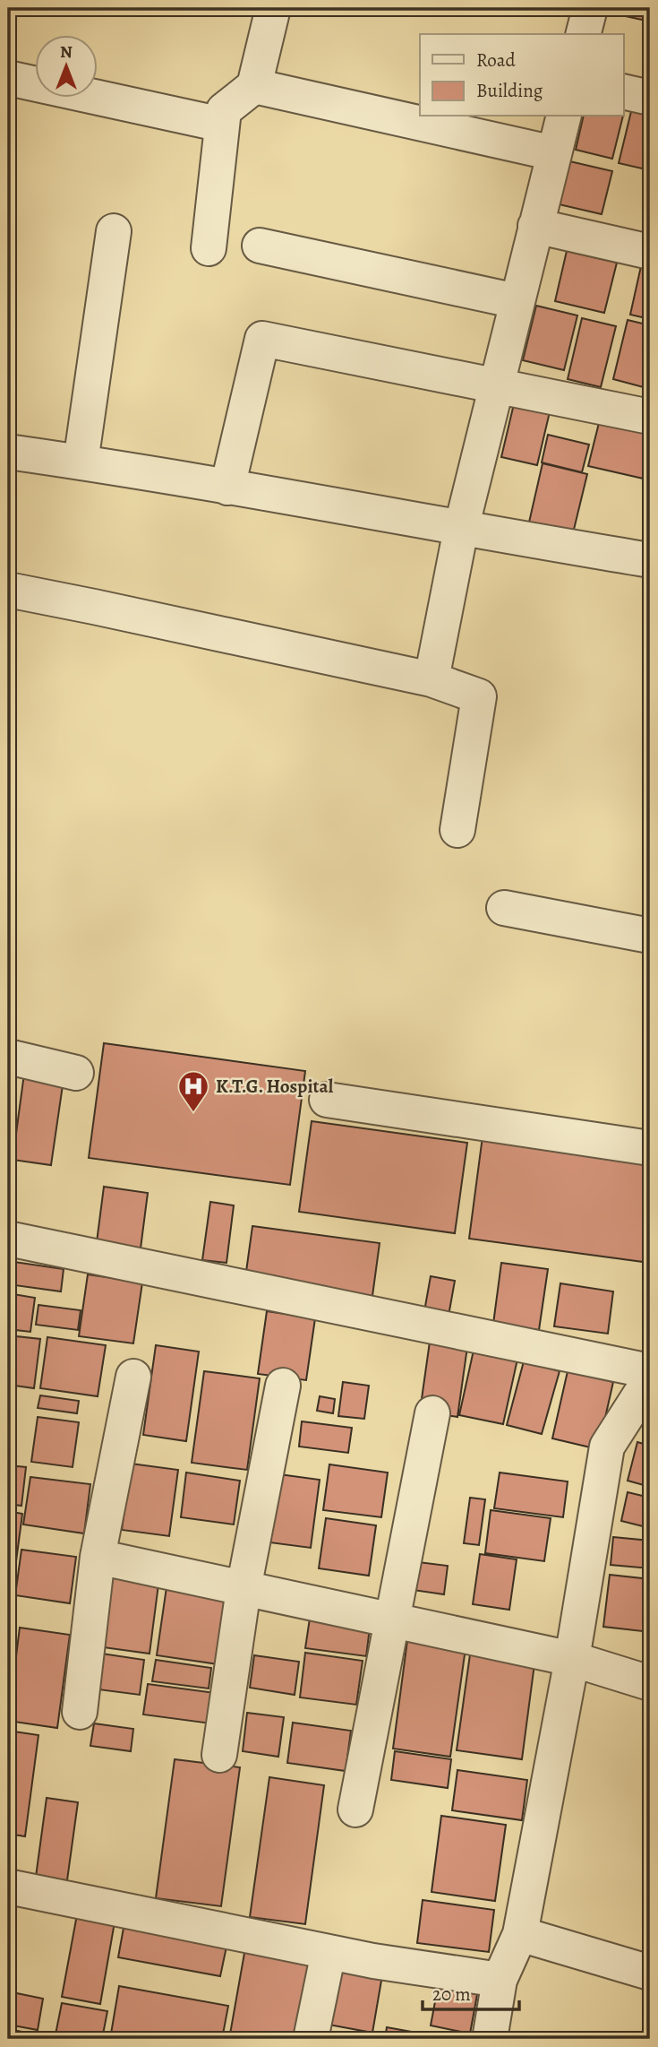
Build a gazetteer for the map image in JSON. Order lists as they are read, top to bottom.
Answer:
{
  "places": {
    "hospital": ["K.T.G. Hospital"]
  },
  "legend": ["Road", "Building"],
  "scale_bar": "20 m",
  "north": "top"
}
